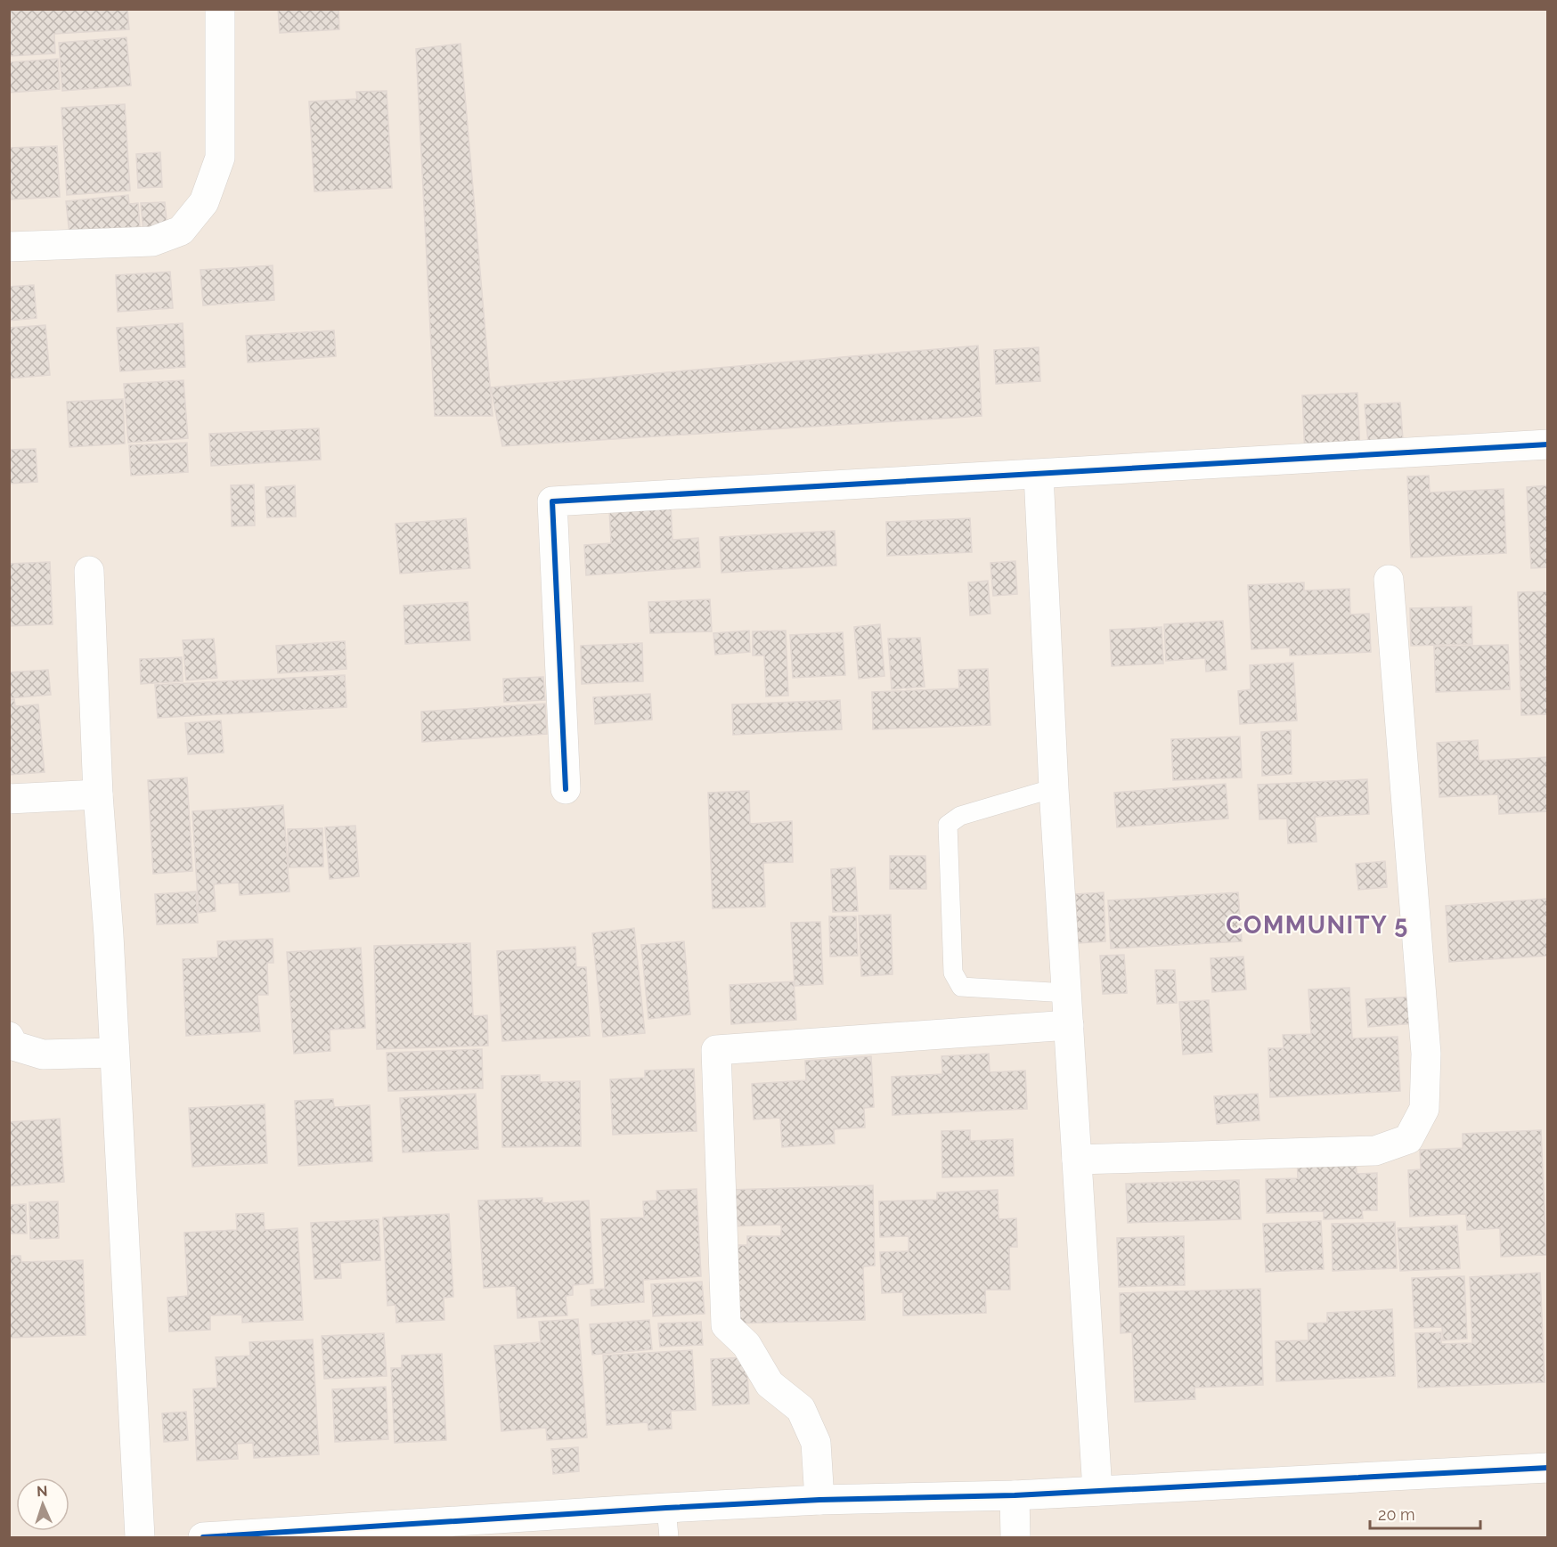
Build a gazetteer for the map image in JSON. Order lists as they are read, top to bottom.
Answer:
{
  "districts": ["COMMUNITY 5"],
  "scale_bar": "20 m",
  "north": "top"
}
